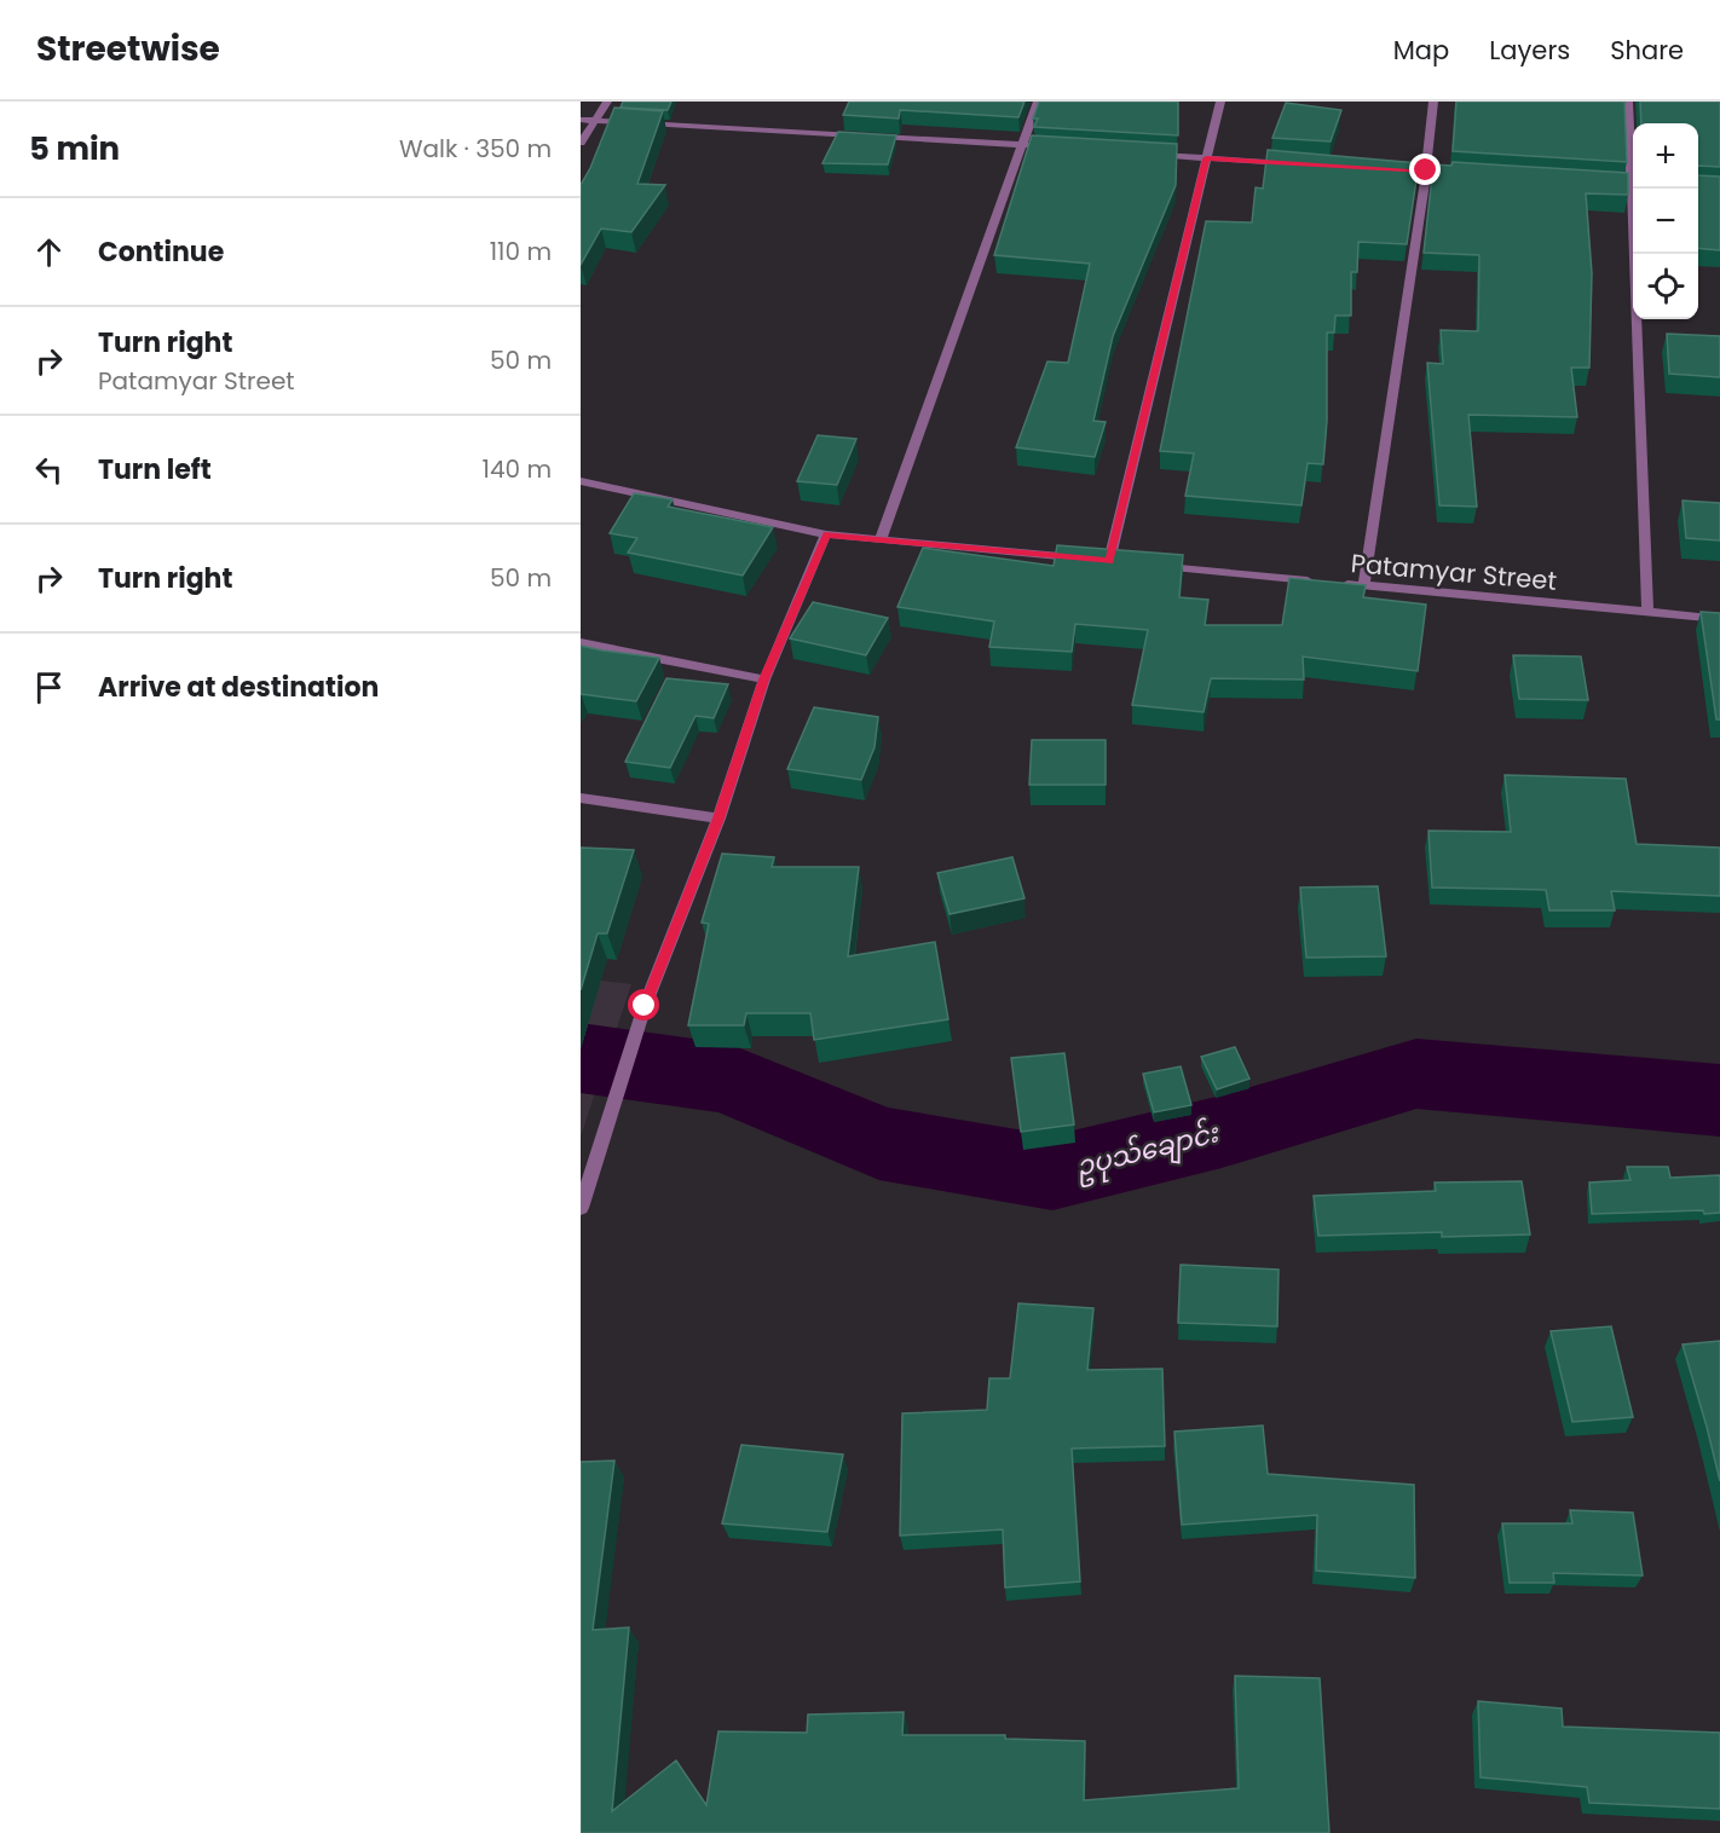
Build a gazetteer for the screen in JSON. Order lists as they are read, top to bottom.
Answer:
{
  "streets": {
    "street": ["Patamyar Street"]
  },
  "water": ["ဥပုသ်ချောင်း"],
  "page": {
    "header": "Streetwise",
    "nav": ["Map", "Layers", "Share"],
    "heading": ["5 min", "Walk · 350 m"],
    "map_buttons": ["+", "−"],
    "list": [
      ["Continue", "110 m"],
      ["Turn right", "Patamyar Street", "50 m"],
      ["Turn left", "140 m"],
      ["Turn right", "50 m"],
      "Arrive at destination"
    ]
  }
}
